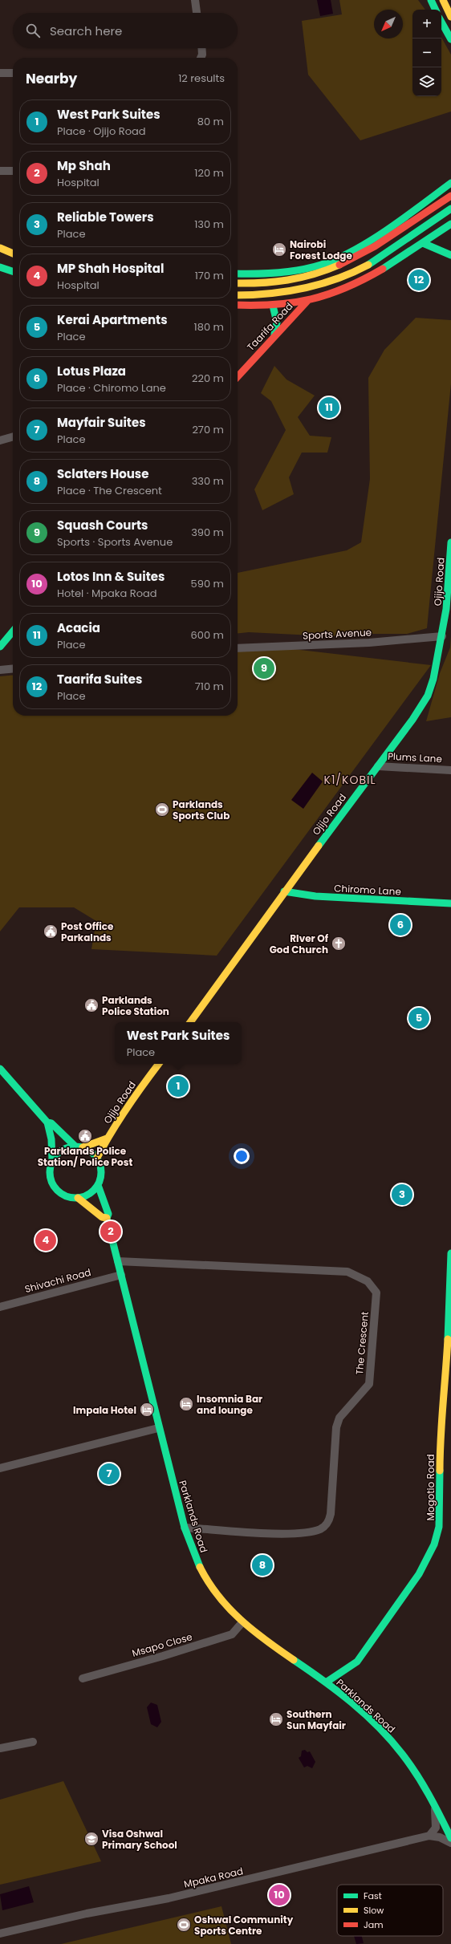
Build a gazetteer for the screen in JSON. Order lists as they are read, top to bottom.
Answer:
{
  "streets": {
    "main road": [
      "Taarifa Road",
      "Ojijo Road",
      "Chiromo Lane",
      "Mogotio Road",
      "Parklands Road"
    ],
    "street": [
      "Sports Avenue",
      "Plums Lane",
      "Shivachi Road",
      "The Crescent",
      "Msapo Close",
      "Mpaka Road"
    ]
  },
  "crossings": [
    ["Ojijo Road", "Sports Avenue"],
    ["Ojijo Road", "Plums Lane"],
    ["Ojijo Road", "Chiromo Lane"],
    ["Ojijo Road", "Parklands Road"],
    ["Shivachi Road", "Parklands Road"],
    ["The Crescent", "Parklands Road"],
    ["Mogotio Road", "Parklands Road"],
    ["Parklands Road", "Msapo Close"],
    ["Parklands Road", "Mpaka Road"]
  ],
  "districts": ["K1/KOBIL"],
  "places": {
    "hotel": [
      "Nairobi Forest Lodge",
      "Insomnia Bar and lounge",
      "Impala Hotel",
      "Southern Sun Mayfair"
    ],
    "sports": ["Parklands Sports Club", "Oshwal Community Sports Centre"],
    "public building": ["Post Office Parkalnds", "Parklands Police Station", "Parklands Police Station/ Police Post"],
    "church": ["RIver Of God Church"],
    "school or university": ["Visa Oshwal Primary School"]
  },
  "legend": ["Fast", "Slow", "Jam"],
  "north": "bottom left",
  "page": {
    "map_buttons": ["+", "−"],
    "search": "Search here",
    "heading": ["Nearby", "12 results"],
    "list": [
      {
        "mark": "1",
        "name": "West Park Suites",
        "note": "Place · Ojijo Road",
        "value": "80 m"
      },
      {
        "mark": "2",
        "name": "Mp Shah",
        "note": "Hospital",
        "value": "120 m"
      },
      {
        "mark": "3",
        "name": "Reliable Towers",
        "note": "Place",
        "value": "130 m"
      },
      {
        "mark": "4",
        "name": "MP Shah Hospital",
        "note": "Hospital",
        "value": "170 m"
      },
      {
        "mark": "5",
        "name": "Kerai Apartments",
        "note": "Place",
        "value": "180 m"
      },
      {
        "mark": "6",
        "name": "Lotus Plaza",
        "note": "Place · Chiromo Lane",
        "value": "220 m"
      },
      {
        "mark": "7",
        "name": "Mayfair Suites",
        "note": "Place",
        "value": "270 m"
      },
      {
        "mark": "8",
        "name": "Sclaters House",
        "note": "Place · The Crescent",
        "value": "330 m"
      },
      {
        "mark": "9",
        "name": "Squash Courts",
        "note": "Sports · Sports Avenue",
        "value": "390 m"
      },
      {
        "mark": "10",
        "name": "Lotos Inn & Suites",
        "note": "Hotel · Mpaka Road",
        "value": "590 m"
      },
      {
        "mark": "11",
        "name": "Acacia",
        "note": "Place",
        "value": "600 m"
      },
      {
        "mark": "12",
        "name": "Taarifa Suites",
        "note": "Place",
        "value": "710 m"
      }
    ],
    "pins": [
      "12",
      "11",
      "9",
      "6",
      "5",
      "1",
      "3",
      "2",
      "4",
      "7",
      "8",
      "10"
    ],
    "popup": ["West Park Suites", "Place"]
  }
}
